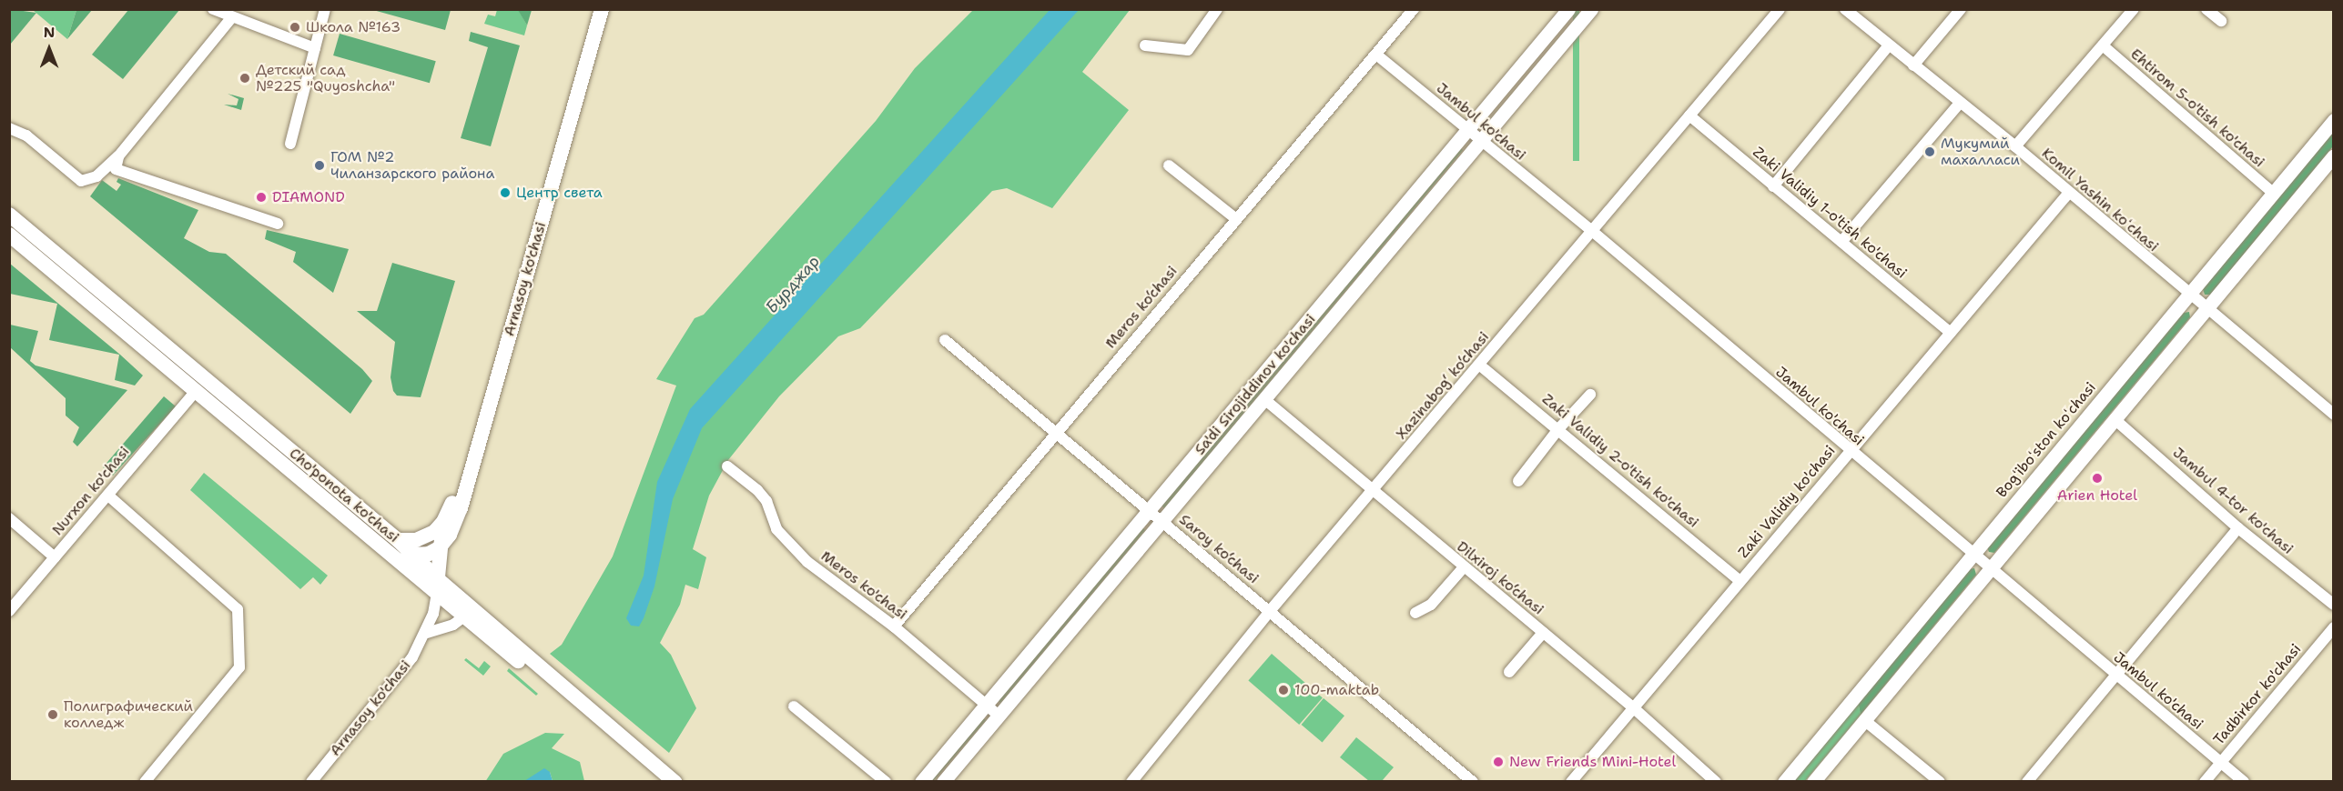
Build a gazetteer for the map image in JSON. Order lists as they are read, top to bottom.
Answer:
{
  "streets": {
    "main road": ["Arnasoy ko'chasi", "Cho'ponota ko'chasi"],
    "street": [
      "Ehtirom 5-o'tish ko'chasi",
      "Jambul ko'chasi",
      "Komil Yashin koʻchasi",
      "Zaki Validiy 1-o'tish ko'chasi",
      "Meros ko‘chasi",
      "Sa'di Sirojiddinov ko'chasi",
      "Xazinabog‘ ko‘chasi",
      "Bogʻiboʻston koʻchasi",
      "Zaki Validiy 2-o'tish ko'chasi",
      "Nurxon ko'chasi",
      "Jambul 4-tor ko'chasi",
      "Zaki Validiy ko'chasi",
      "Saroy ko‘chasi",
      "Dilxiroj ko‘chasi",
      "Meros ko'chasi",
      "Tadbirkor ko'chasi"
    ]
  },
  "crossings": [
    ["Ehtirom 5-o'tish ko'chasi", "Bogʻiboʻston koʻchasi"],
    ["Jambul ko'chasi", "Meros ko‘chasi"],
    ["Jambul ko'chasi", "Sa'di Sirojiddinov ko'chasi"],
    ["Jambul ko'chasi", "Xazinabog‘ ko‘chasi"],
    ["Jambul ko'chasi", "Bogʻiboʻston koʻchasi"],
    ["Jambul ko'chasi", "Zaki Validiy ko'chasi"],
    ["Jambul ko'chasi", "Tadbirkor ko'chasi"],
    ["Komil Yashin koʻchasi", "Bogʻiboʻston koʻchasi"],
    ["Komil Yashin koʻchasi", "Zaki Validiy ko'chasi"],
    ["Zaki Validiy 1-o'tish ko'chasi", "Xazinabog‘ ko‘chasi"],
    ["Zaki Validiy 1-o'tish ko'chasi", "Zaki Validiy ko'chasi"],
    ["Arnasoy ko'chasi", "Cho'ponota ko'chasi"],
    ["Meros ko‘chasi", "Saroy ko‘chasi"],
    ["Meros ko‘chasi", "Meros ko'chasi"],
    ["Sa'di Sirojiddinov ko'chasi", "Saroy ko‘chasi"],
    ["Sa'di Sirojiddinov ko'chasi", "Dilxiroj ko‘chasi"],
    ["Sa'di Sirojiddinov ko'chasi", "Meros ko'chasi"],
    ["Xazinabog‘ ko‘chasi", "Zaki Validiy 2-o'tish ko'chasi"],
    ["Xazinabog‘ ko‘chasi", "Saroy ko‘chasi"],
    ["Xazinabog‘ ko‘chasi", "Dilxiroj ko‘chasi"],
    ["Zaki Validiy 2-o'tish ko'chasi", "Zaki Validiy ko'chasi"],
    ["Nurxon ko'chasi", "Cho'ponota ko'chasi"],
    ["Zaki Validiy ko'chasi", "Dilxiroj ko‘chasi"]
  ],
  "water": ["Бурджар"],
  "places": [
    "Школа №163",
    "Детский сад №225 \"Quyoshcha\"",
    "Мукумий махалласи",
    "ГОМ №2 Чиланзарского района",
    "Центр света",
    "DIAMOND",
    "Arien Hotel",
    "100-maktab",
    "Полиграфический колледж",
    "New Friends Mini-Hotel"
  ],
  "north": "top"
}
